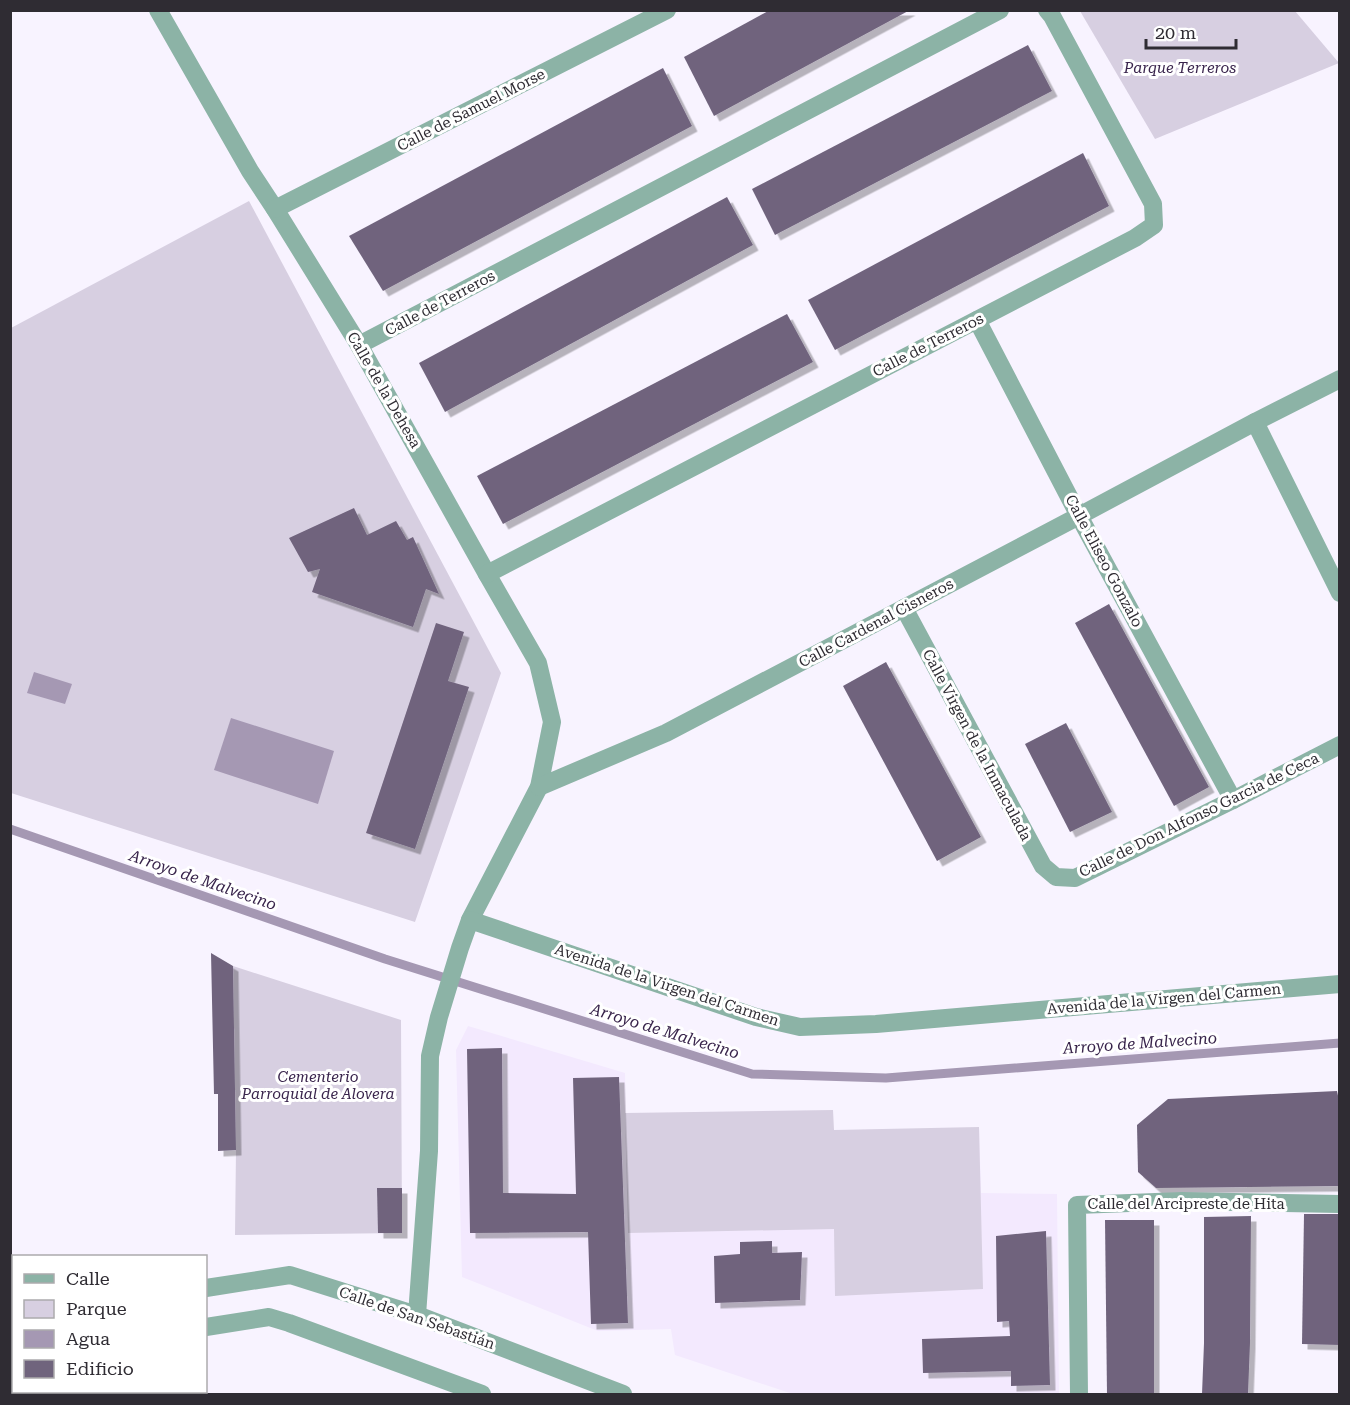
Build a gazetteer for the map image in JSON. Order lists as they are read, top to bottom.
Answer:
{
  "streets": {
    "street": [
      "Calle de Samuel Morse",
      "Calle de Terreros",
      "Calle de la Dehesa",
      "Calle Eliseo Gonzalo",
      "Calle Cardenal Cisneros",
      "Calle Virgen de la Inmaculada",
      "Calle de Don Alfonso Garcia de Ceca",
      "Avenida de la Virgen del Carmen",
      "Calle del Arcipreste de Hita",
      "Calle de San Sebastián"
    ]
  },
  "crossings": [
    ["Calle de Samuel Morse", "Calle de la Dehesa"],
    ["Calle de Terreros", "Calle de la Dehesa"],
    ["Calle de Terreros", "Calle Eliseo Gonzalo"],
    ["Calle de la Dehesa", "Calle Cardenal Cisneros"],
    ["Calle Eliseo Gonzalo", "Calle Cardenal Cisneros"],
    ["Calle Eliseo Gonzalo", "Calle de Don Alfonso Garcia de Ceca"],
    ["Calle Cardenal Cisneros", "Calle Virgen de la Inmaculada"],
    ["Calle Virgen de la Inmaculada", "Calle de Don Alfonso Garcia de Ceca"]
  ],
  "water": ["Arroyo de Malvecino"],
  "parks": ["Parque Terreros", "Cementerio Parroquial de Alovera"],
  "legend": [
    "Calle",
    "Parque",
    "Agua",
    "Edificio"
  ],
  "scale_bar": "20 m"
}
